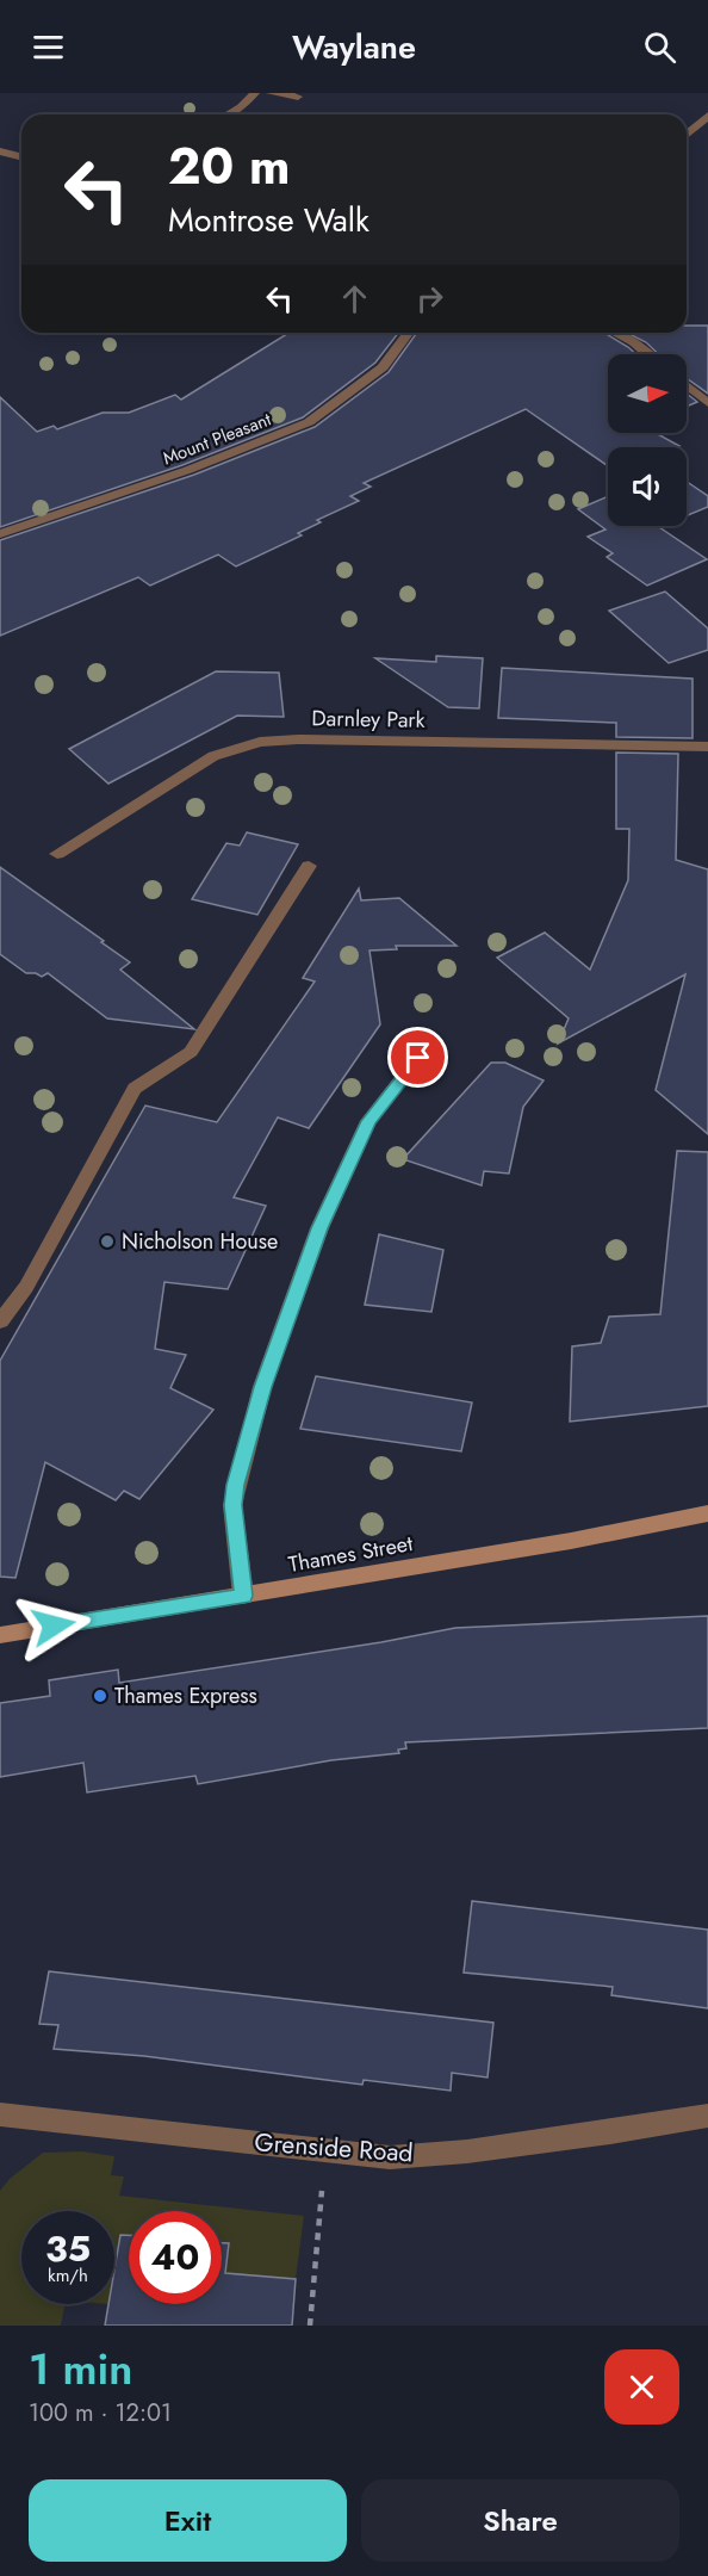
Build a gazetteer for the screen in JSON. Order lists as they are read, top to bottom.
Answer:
{
  "streets": {
    "street": [
      "Mount Pleasant",
      "Darnley Park",
      "Thames Street",
      "Grenside Road"
    ]
  },
  "places": ["Nicholson House", "Thames Express"],
  "north": "right",
  "page": {
    "header": "Waylane",
    "turn": ["20 m", "Montrose Walk"],
    "speed": "35 km/h",
    "limit": "40",
    "heading": ["1 min", "100 m · 12:01"],
    "buttons": ["Exit", "Share"]
  }
}
